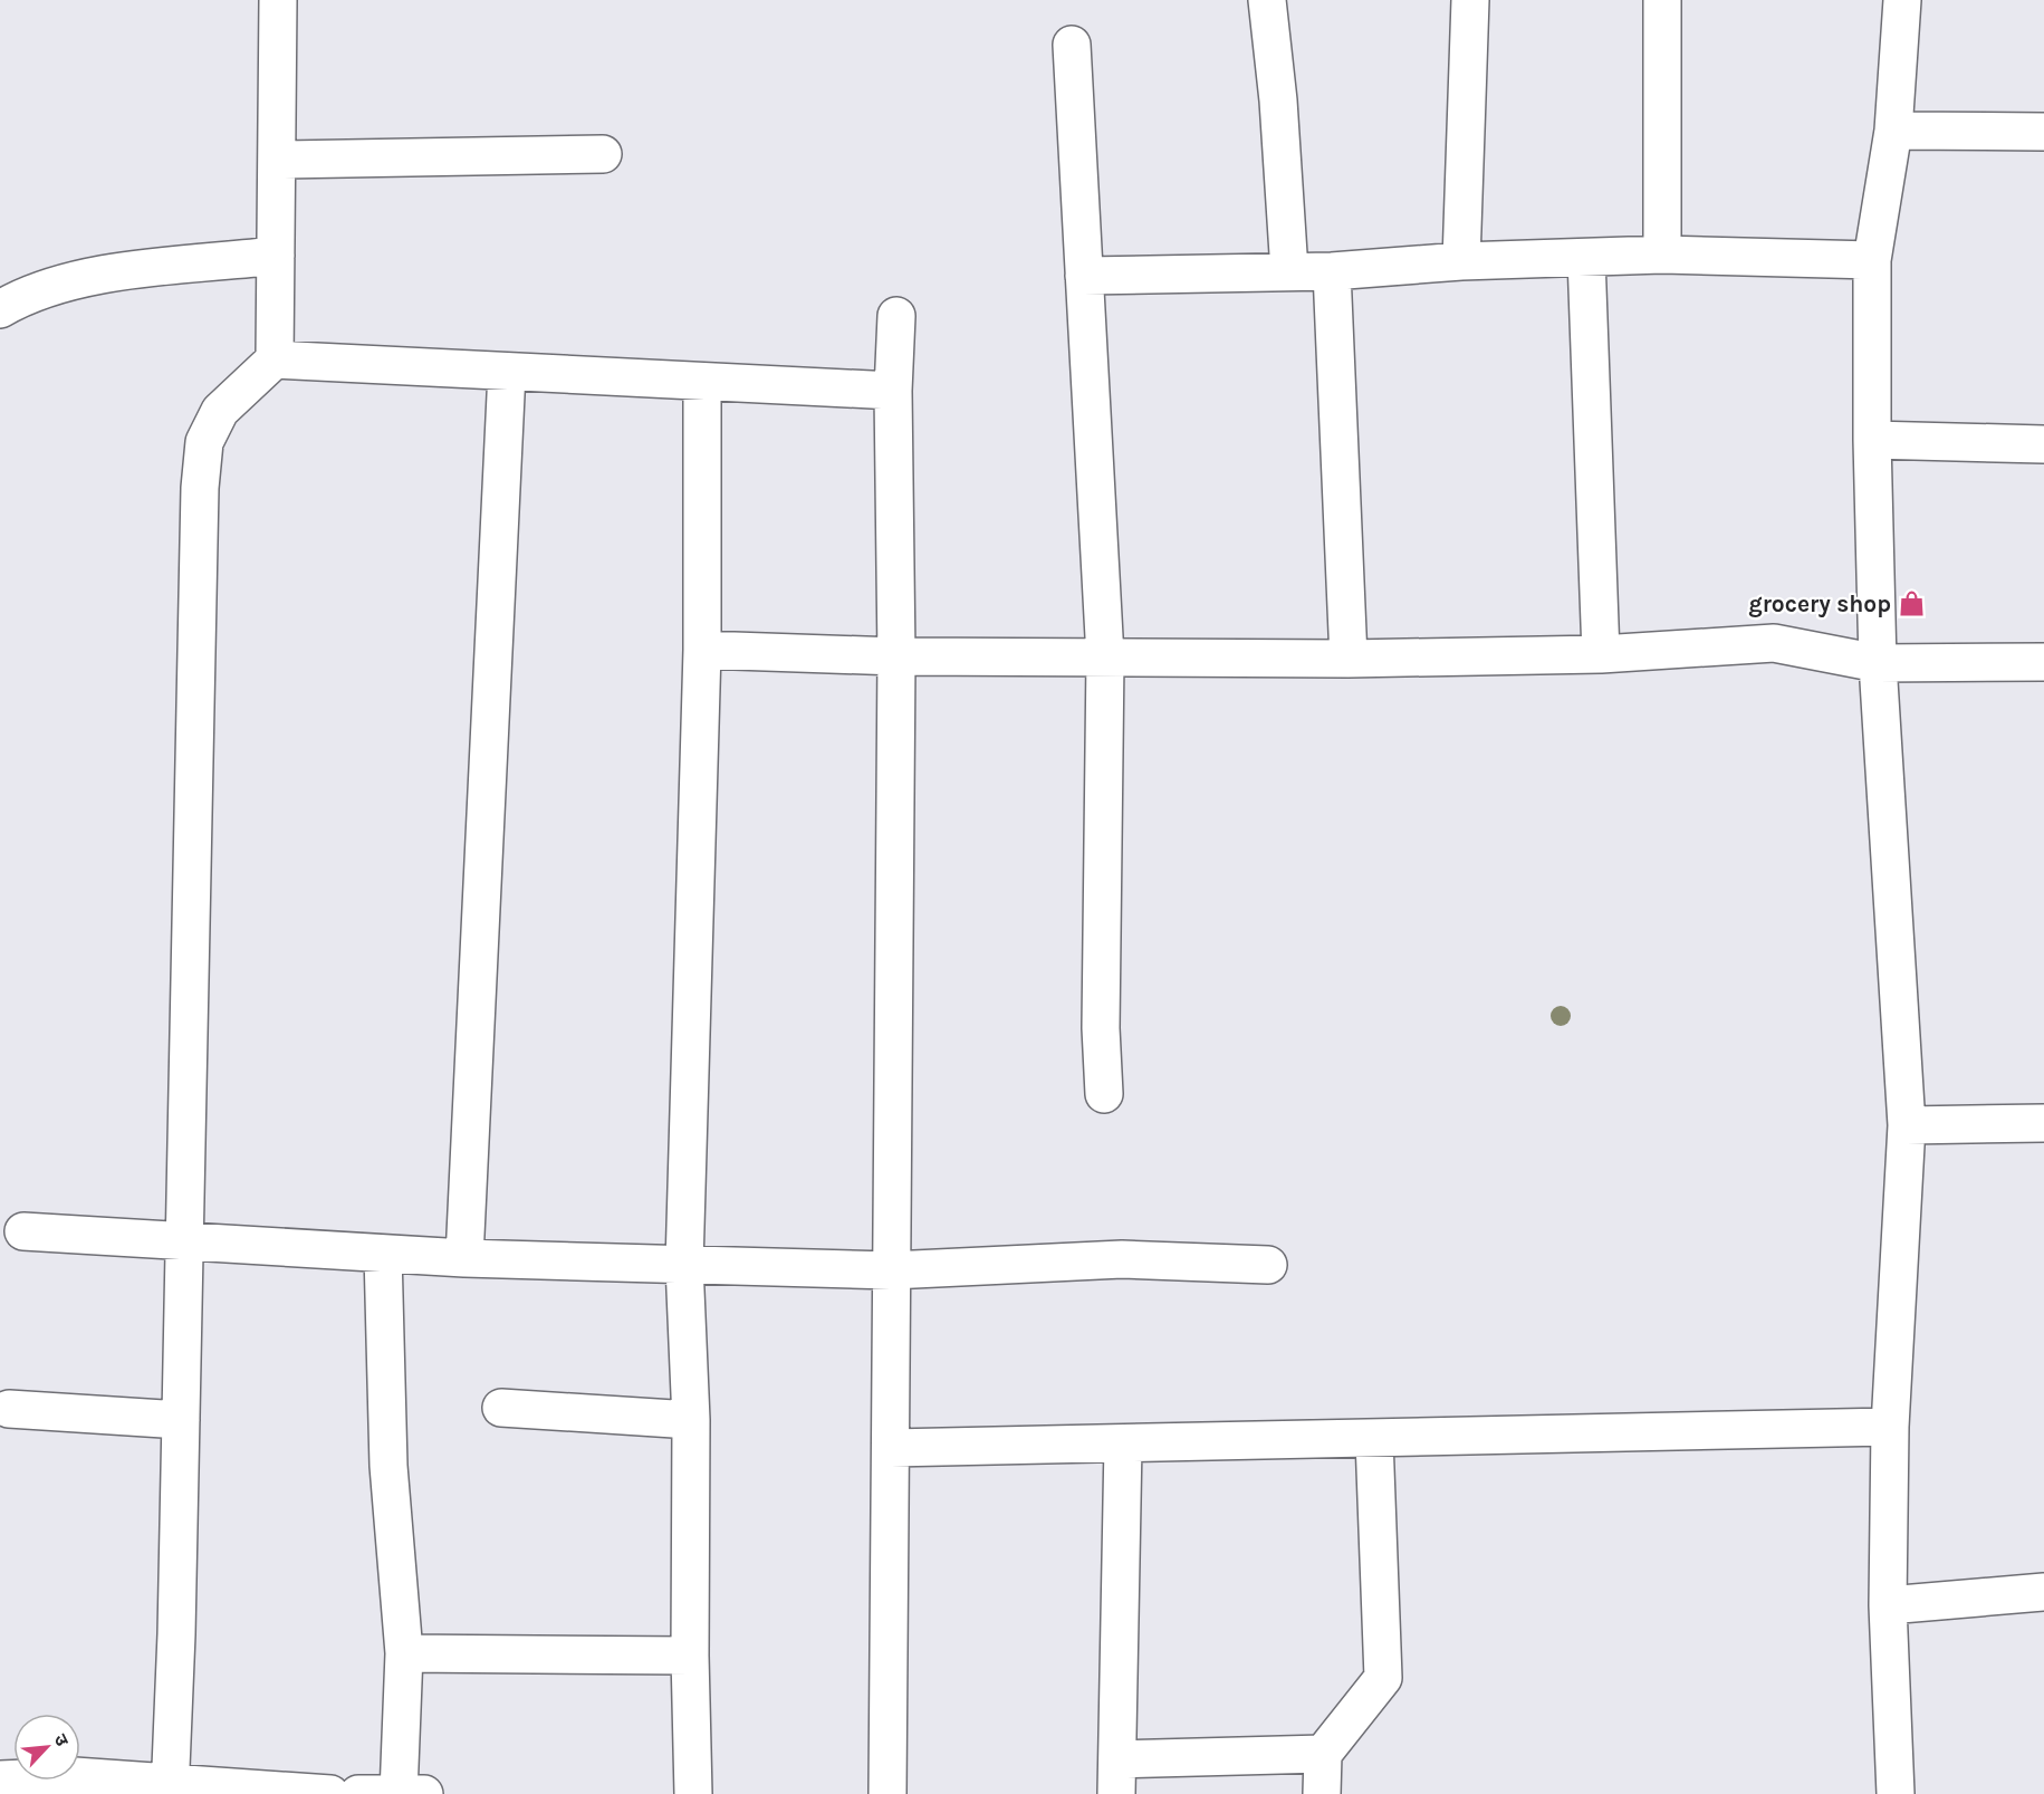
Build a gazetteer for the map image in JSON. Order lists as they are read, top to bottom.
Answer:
{
  "places": {
    "shop": ["grocery shop"]
  },
  "north": "top right"
}
